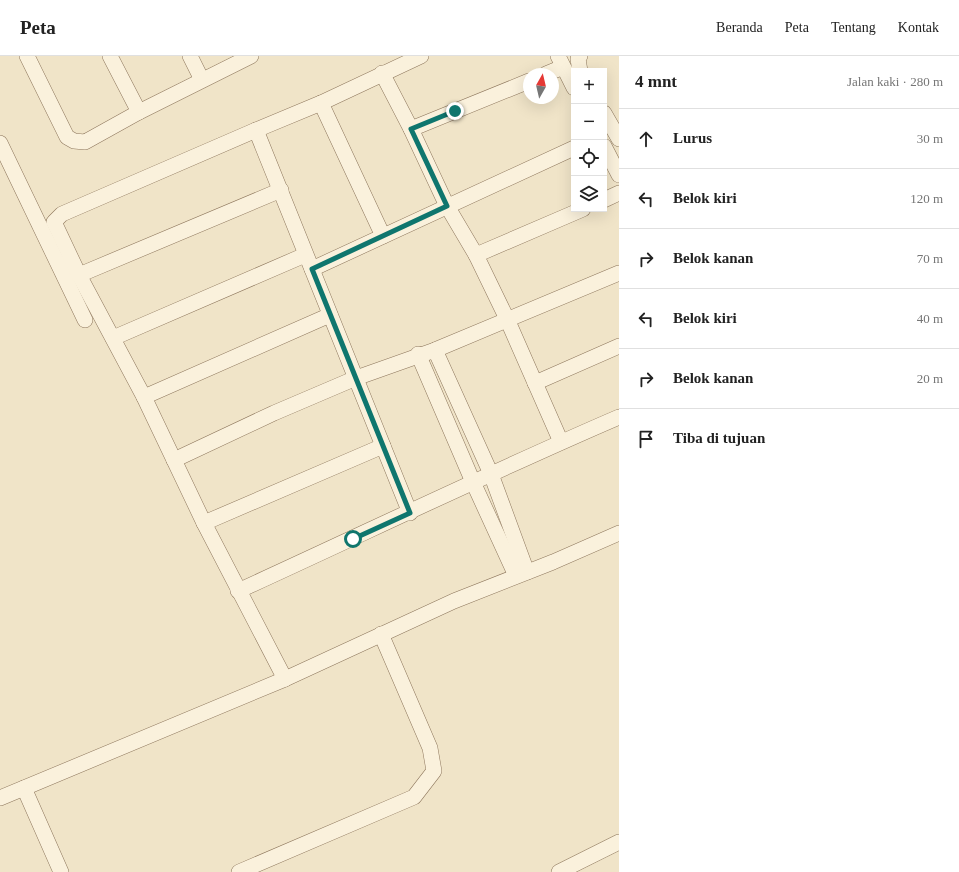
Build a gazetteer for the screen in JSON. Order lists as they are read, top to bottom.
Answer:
{
  "north": "top",
  "page": {
    "header": "Peta",
    "nav": [
      "Beranda",
      "Peta",
      "Tentang",
      "Kontak"
    ],
    "heading": ["4 mnt", "Jalan kaki · 280 m"],
    "map_buttons": ["+", "−"],
    "list": [
      ["Lurus", "30 m"],
      ["Belok kiri", "120 m"],
      ["Belok kanan", "70 m"],
      ["Belok kiri", "40 m"],
      ["Belok kanan", "20 m"],
      "Tiba di tujuan"
    ]
  }
}
